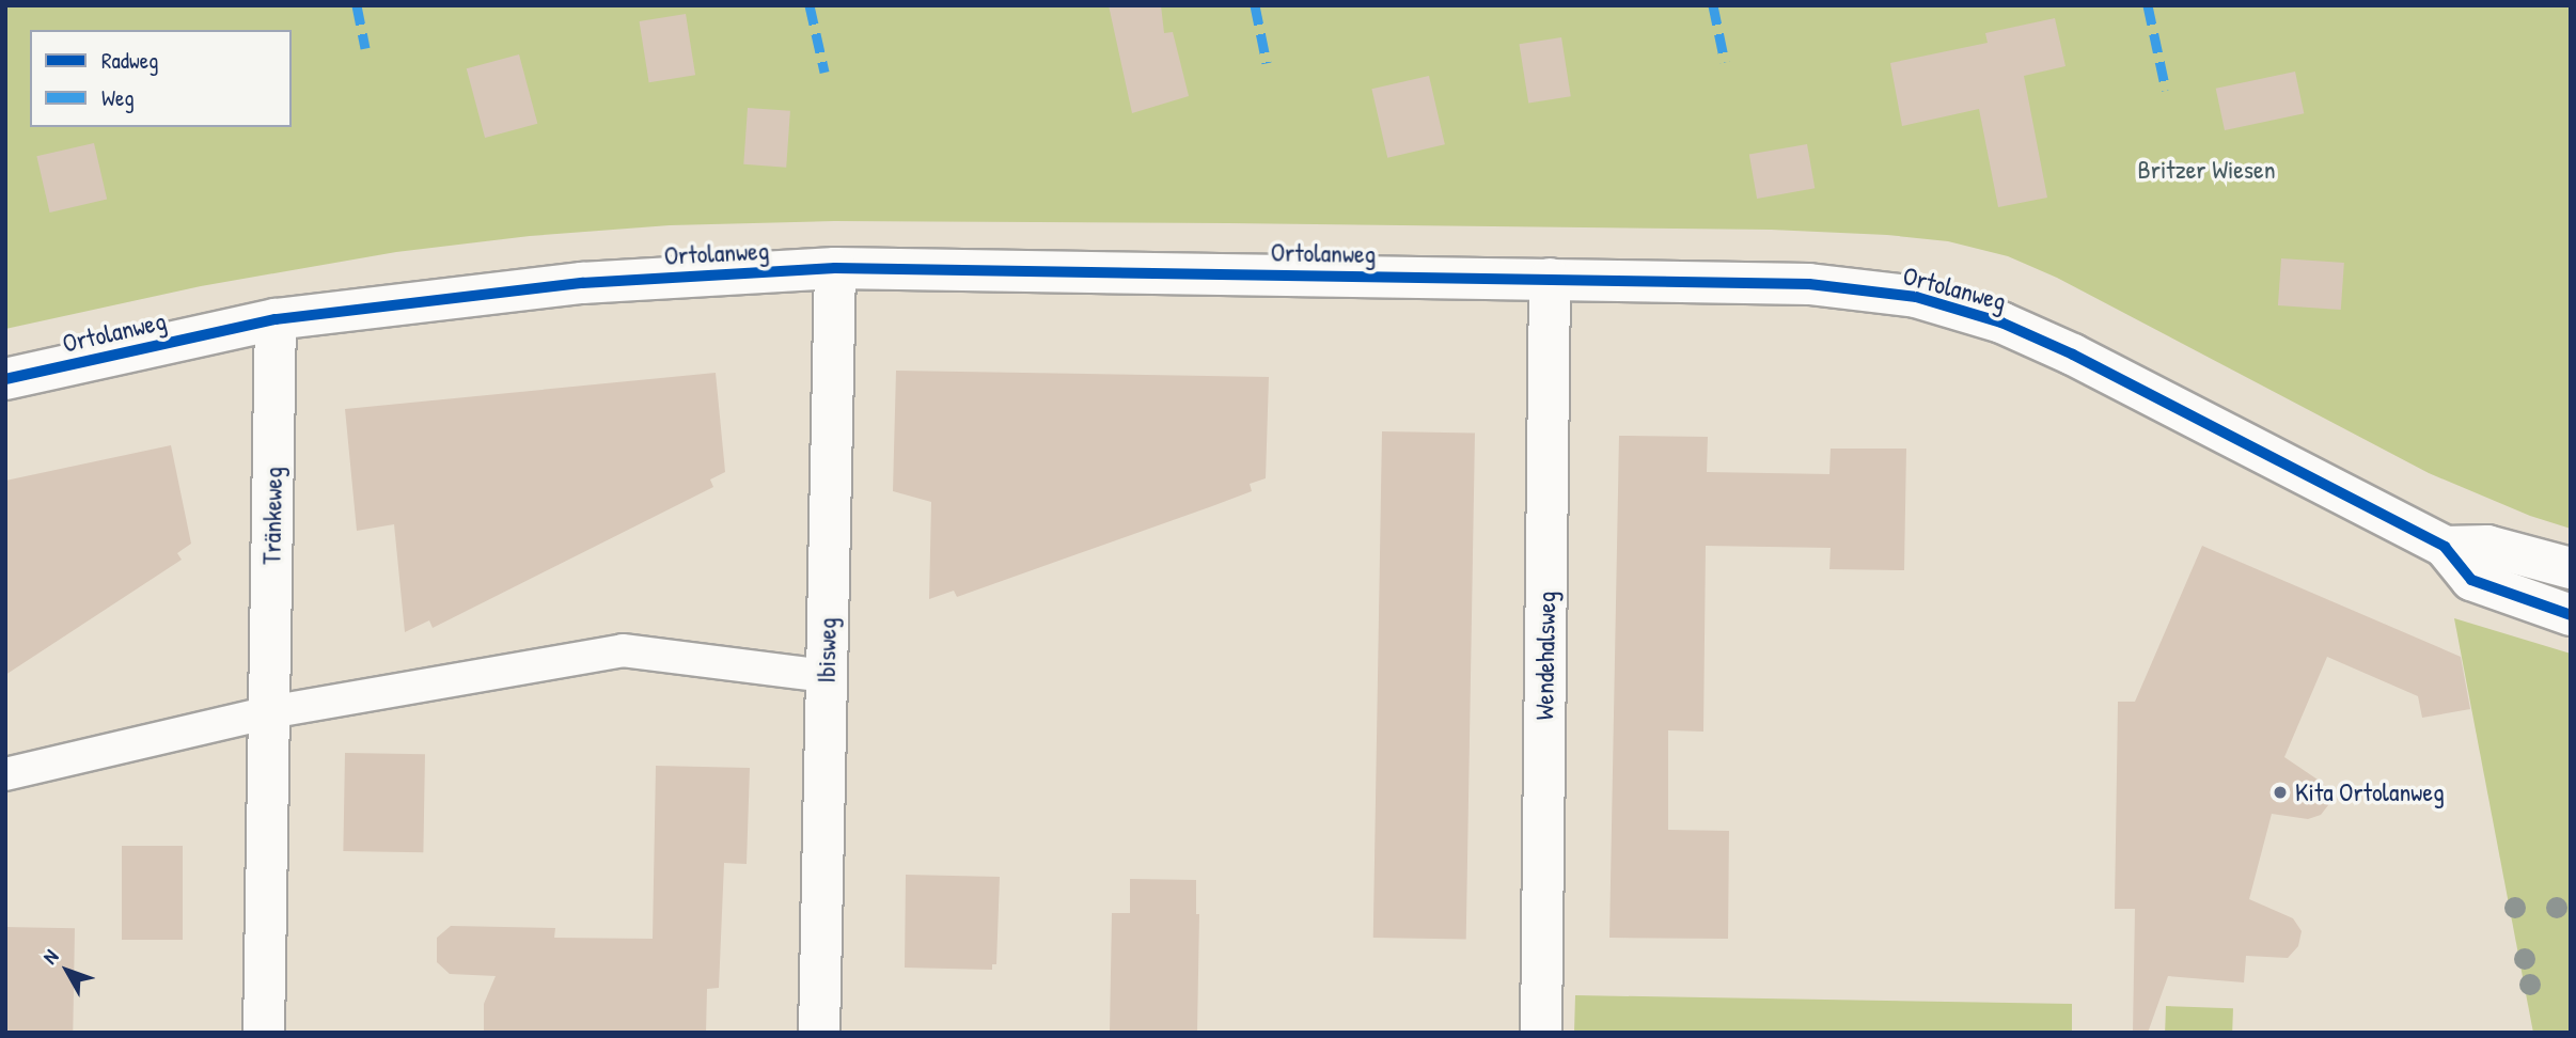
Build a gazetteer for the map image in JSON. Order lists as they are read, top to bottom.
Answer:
{
  "streets": {
    "street": [
      "Ortolanweg",
      "Tränkeweg",
      "Ibisweg",
      "Wendehalsweg"
    ]
  },
  "crossings": [
    ["Ortolanweg", "Tränkeweg"],
    ["Ortolanweg", "Ibisweg"],
    ["Ortolanweg", "Wendehalsweg"]
  ],
  "parks": ["Britzer Wiesen"],
  "places": ["Kita Ortolanweg"],
  "legend": ["Radweg", "Weg"],
  "north": "top left"
}
